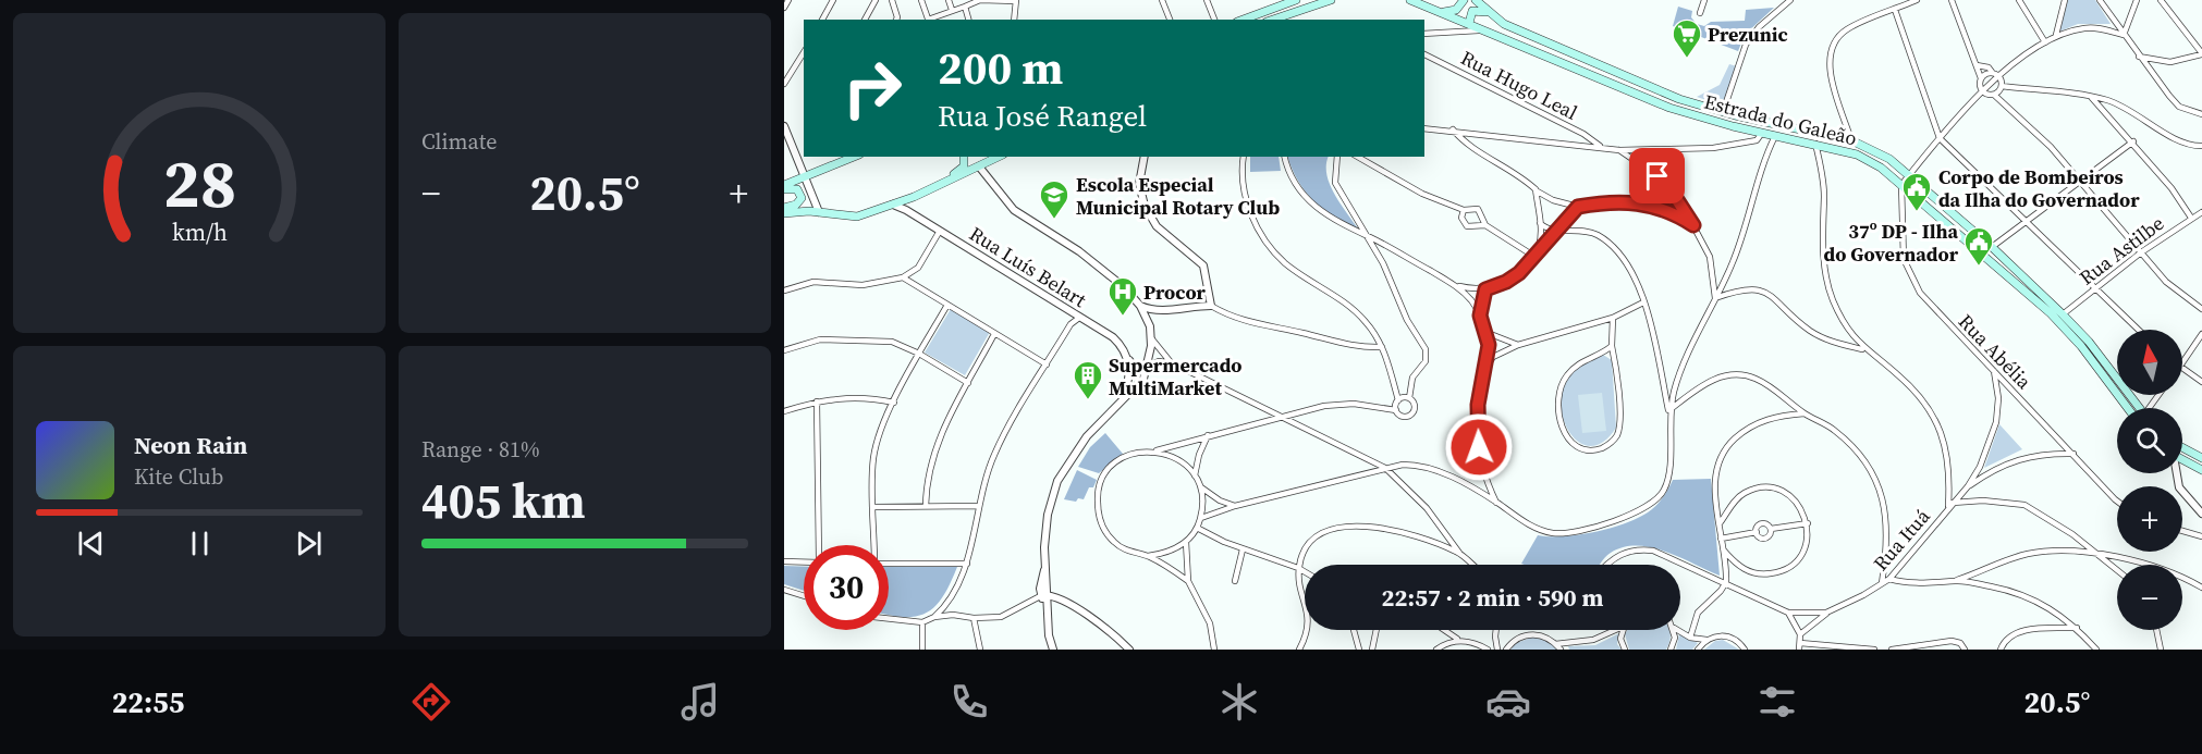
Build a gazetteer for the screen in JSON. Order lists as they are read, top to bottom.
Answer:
{
  "streets": {
    "main road": ["Estrada do Galeão"],
    "street": [
      "Rua Hugo Leal",
      "Rua Astilbe",
      "Rua Luís Belart",
      "Rua Abélia",
      "Rua Ituá"
    ]
  },
  "crossings": [
    ["Estrada do Galeão", "Rua Astilbe"],
    ["Estrada do Galeão", "Rua Abélia"],
    ["Rua Abélia", "Rua Ituá"]
  ],
  "places": {
    "supermarket": ["Prezunic"],
    "public building": ["Corpo de Bombeiros da Ilha do Governador", "37º DP - Ilha do Governador"],
    "school or university": ["Escola Especial Municipal Rotary Club"],
    "hospital": ["Procor"],
    "building": ["Supermercado MultiMarket"]
  },
  "north": "top",
  "page": {
    "tile": [
      "Climate",
      ["Range · 81%", "405 km"]
    ],
    "turn": ["200 m", "Rua José Rangel"],
    "heat": ["−", "20.5°", "+"],
    "map_buttons": ["+", "−"],
    "song": ["Neon Rain", "Kite Club"],
    "limit": "30",
    "trip": "22:57 · 2 min · 590 m",
    "tabs": ["22:55", "20.5°"],
    "gauge": ["28", "km/h"]
  }
}
